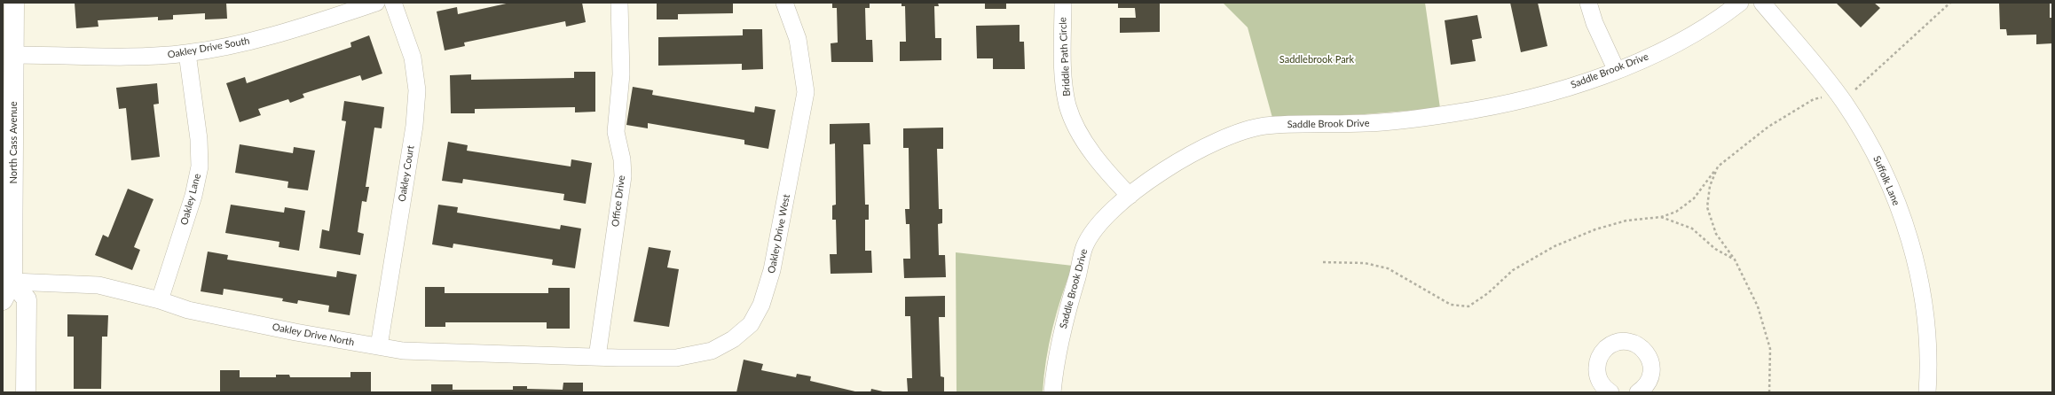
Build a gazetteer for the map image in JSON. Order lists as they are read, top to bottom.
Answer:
{
  "streets": {
    "main road": ["North Cass Avenue"],
    "street": [
      "Oakley Drive South",
      "Briddle Path Circle",
      "Saddle Brook Drive",
      "Oakley Court",
      "Suffolk Lane",
      "Oakley Lane",
      "Office Drive",
      "Oakley Drive West",
      "Oakley Drive North"
    ]
  },
  "crossings": [
    ["Oakley Drive South", "North Cass Avenue"],
    ["Oakley Drive South", "Oakley Lane"],
    ["Briddle Path Circle", "Saddle Brook Drive"],
    ["North Cass Avenue", "Oakley Drive North"],
    ["Oakley Court", "Oakley Drive North"],
    ["Oakley Lane", "Oakley Drive North"],
    ["Office Drive", "Oakley Drive North"],
    ["Oakley Drive West", "Oakley Drive North"]
  ],
  "parks": ["Saddlebrook Park"]
}
